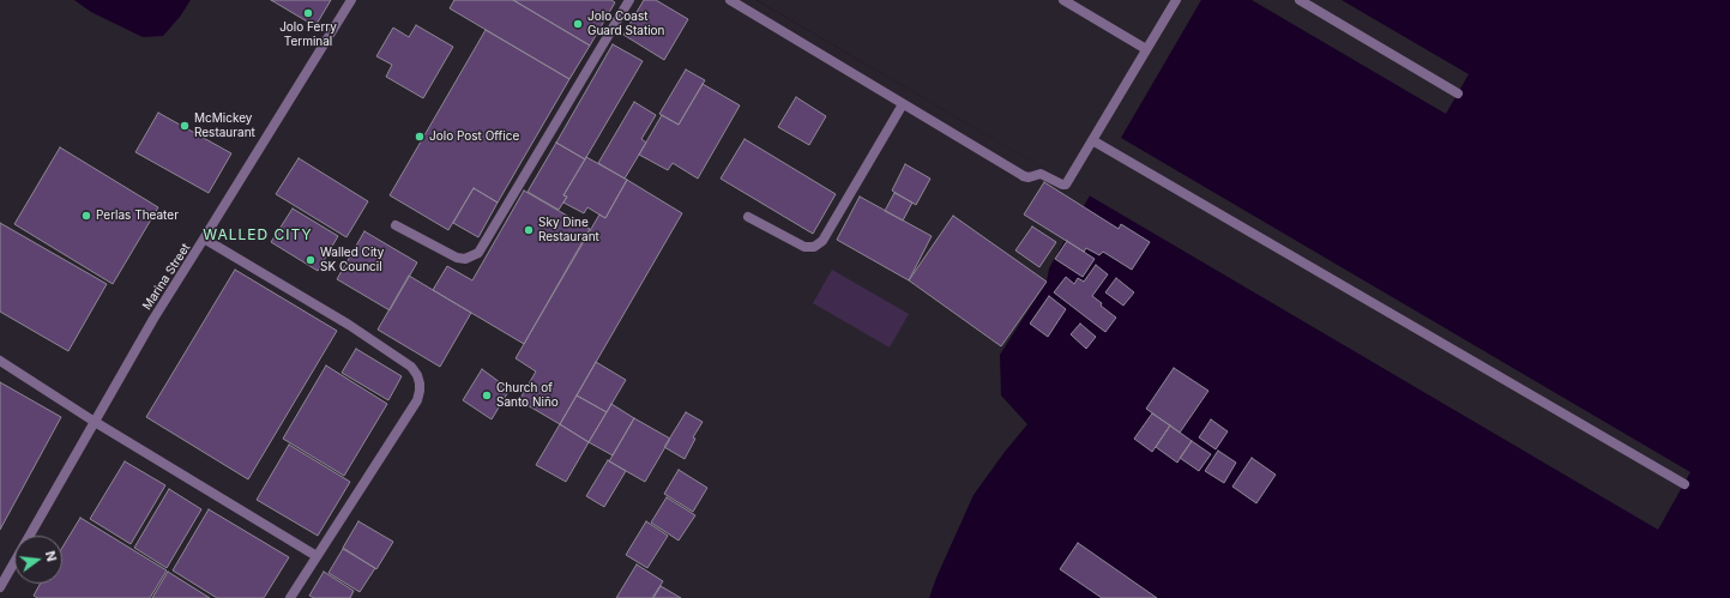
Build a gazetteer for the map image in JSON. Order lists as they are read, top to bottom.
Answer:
{
  "streets": {
    "street": ["Marina Street"]
  },
  "districts": ["WALLED CITY"],
  "places": [
    "Jolo Ferry Terminal",
    "Jolo Coast Guard Station",
    "McMickey Restaurant",
    "Jolo Post Office",
    "Perlas Theater",
    "Sky Dine Restaurant",
    "Walled City SK Council",
    "Church of Santo Niño"
  ],
  "north": "right"
}
